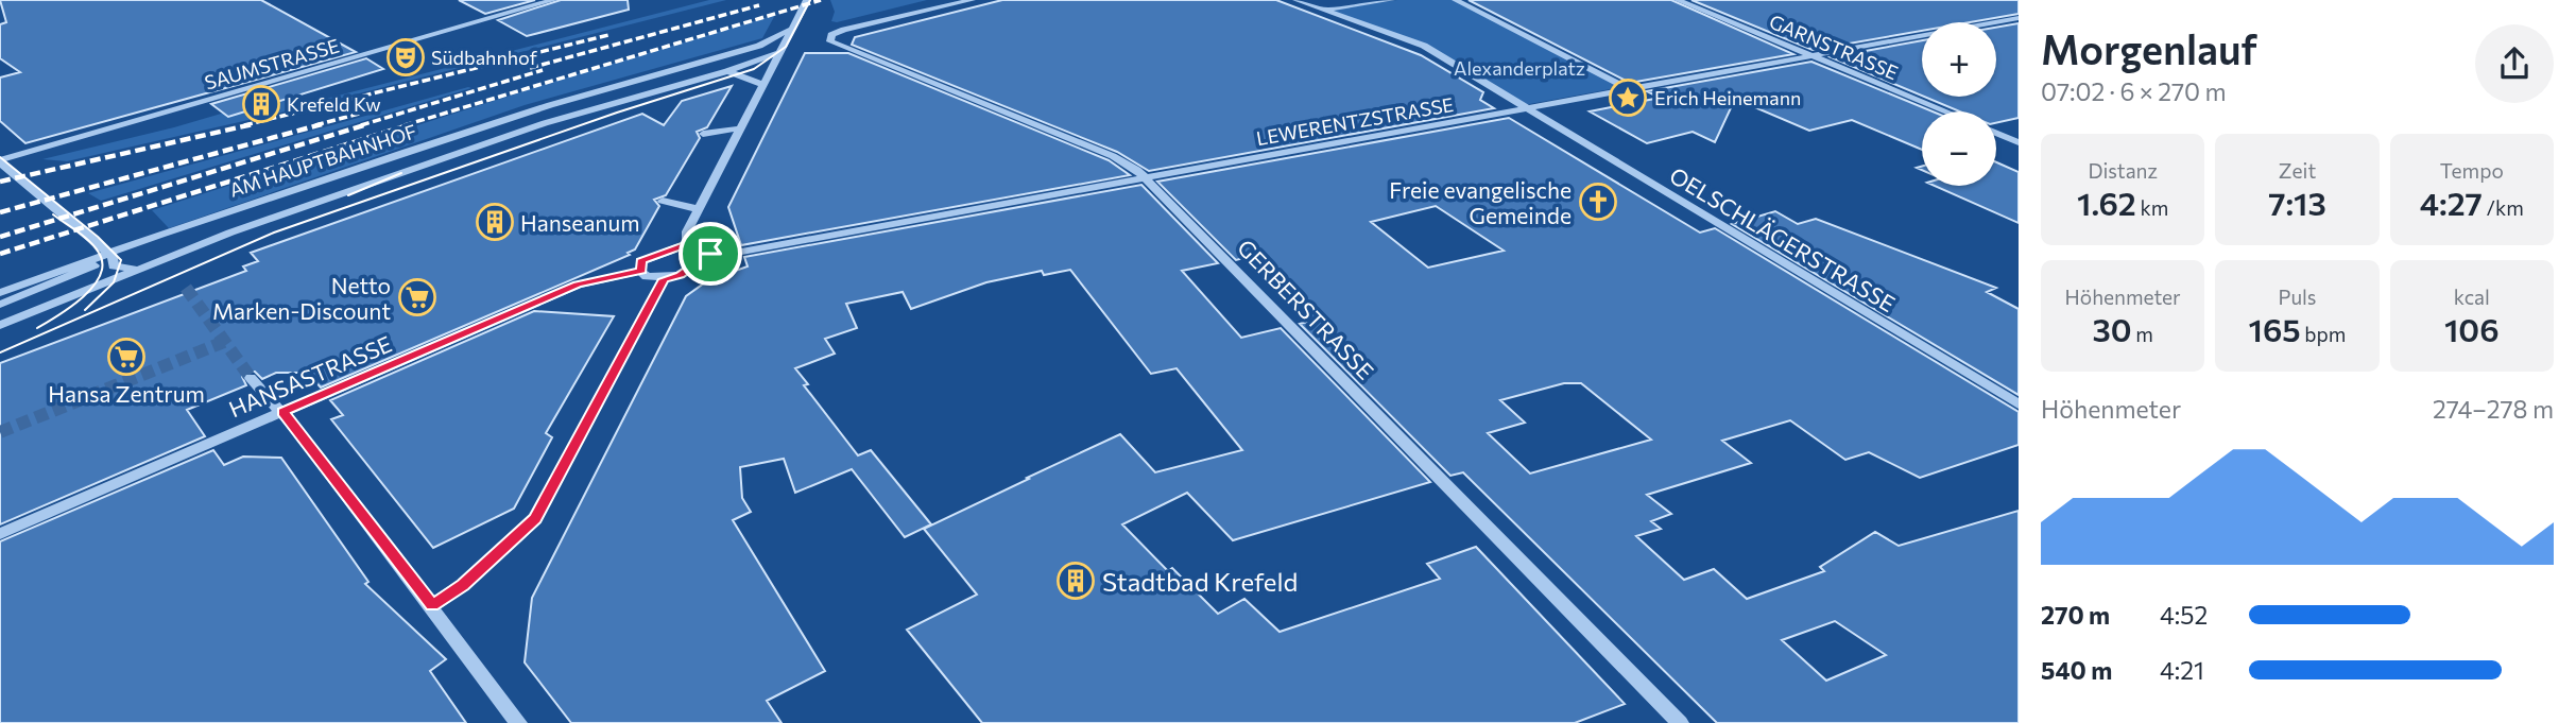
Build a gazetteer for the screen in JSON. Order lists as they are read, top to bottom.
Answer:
{
  "streets": {
    "street": [
      "GARNSTRASSE",
      "SAUMSTRASSE",
      "LEWERENTZSTRASSE",
      "AM HAUPTBAHNHOF",
      "OELSCHLÄGERSTRASSE",
      "GERBERSTRASSE",
      "HANSASTRASSE"
    ]
  },
  "crossings": [
    ["GARNSTRASSE", "LEWERENTZSTRASSE"],
    ["LEWERENTZSTRASSE", "OELSCHLÄGERSTRASSE"],
    ["LEWERENTZSTRASSE", "GERBERSTRASSE"]
  ],
  "parks": ["Alexanderplatz"],
  "places": {
    "theatre": ["Südbahnhof"],
    "place": ["Erich Heinemann"],
    "building": ["Krefeld Kw", "Hanseanum", "Stadtbad Krefeld"],
    "church": ["Freie evangelische Gemeinde"],
    "supermarket": ["Netto Marken-Discount", "Hansa Zentrum"]
  },
  "page": {
    "heading": ["Morgenlauf", "07:02 · 6 × 270 m"],
    "map_buttons": ["+", "−"],
    "stats": [
      ["Distanz", "1.62 km"],
      ["Zeit", "7:13"],
      ["Tempo", "4:27 /km"],
      ["Höhenmeter", "30 m"],
      ["Puls", "165 bpm"],
      ["kcal", "106"]
    ],
    "chart": ["Höhenmeter", "274–278 m"],
    "list": [
      {
        "name": "270 m",
        "note": "4:52"
      },
      {
        "name": "540 m",
        "note": "4:21"
      }
    ]
  }
}
